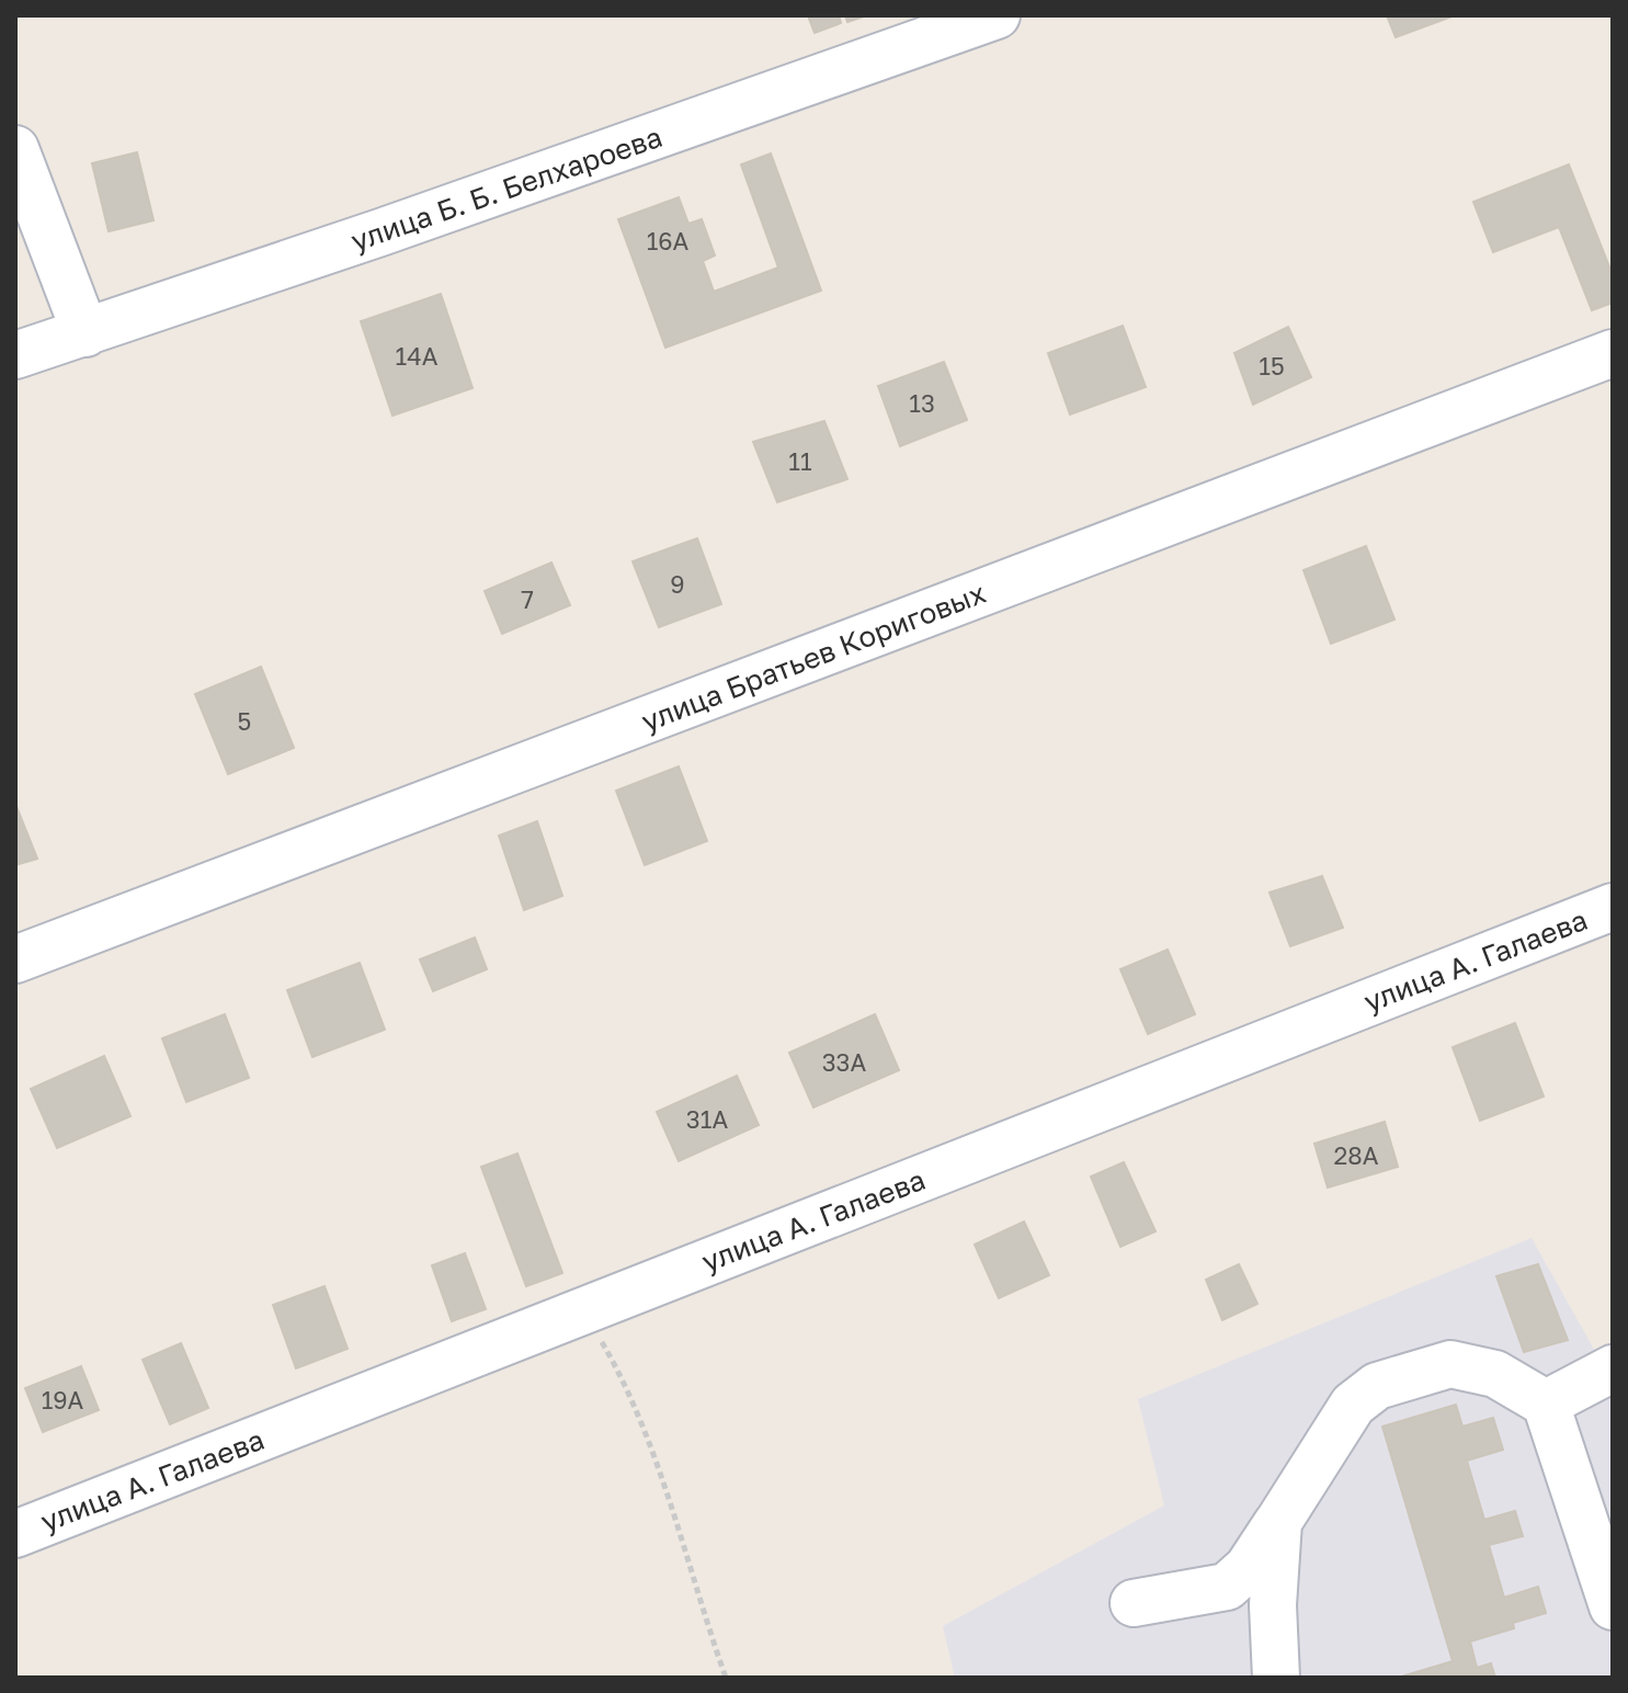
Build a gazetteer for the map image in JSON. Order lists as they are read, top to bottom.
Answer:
{
  "streets": {
    "street": ["улица Б. Б. Белхароева", "улица Братьев Кориговых", "улица А. Галаева"]
  },
  "house_numbers": [
    "16А",
    "14А",
    "15",
    "13",
    "11",
    "9",
    "7",
    "5",
    "33А",
    "31А",
    "28А",
    "19А"
  ]
}
